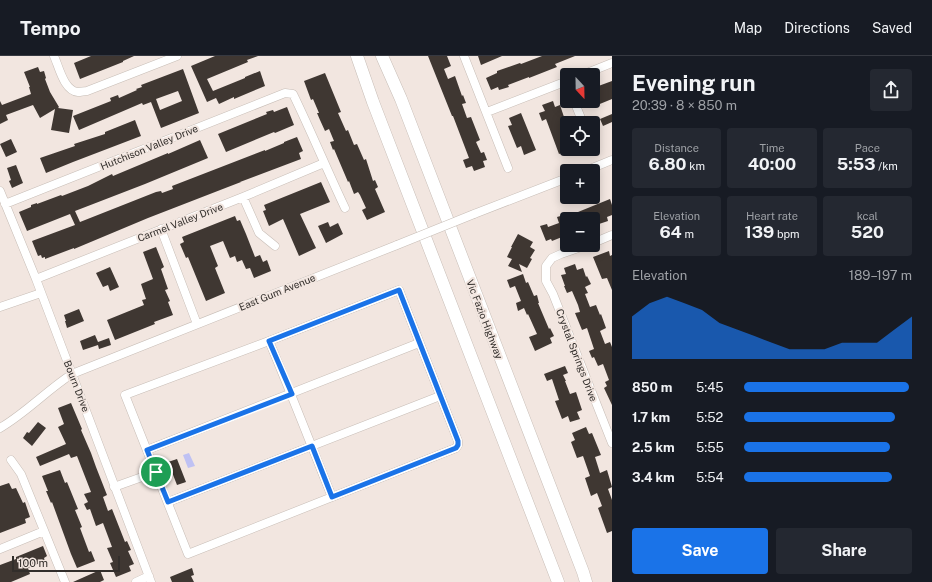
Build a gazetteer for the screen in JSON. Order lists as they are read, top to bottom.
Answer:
{
  "streets": {
    "highway": ["Vic Fazio Highway"],
    "street": [
      "Hutchison Valley Drive",
      "Carmel Valley Drive",
      "East Gum Avenue",
      "Crystal Springs Drive",
      "Bourn Drive"
    ]
  },
  "crossings": [
    ["Hutchison Valley Drive", "Carmel Valley Drive"],
    ["Hutchison Valley Drive", "Bourn Drive"],
    ["Carmel Valley Drive", "Bourn Drive"],
    ["East Gum Avenue", "Bourn Drive"]
  ],
  "scale_bar": "100 m",
  "north": "bottom",
  "page": {
    "header": "Tempo",
    "nav": ["Map", "Directions", "Saved"],
    "heading": ["Evening run", "20:39 · 8 × 850 m"],
    "map_buttons": ["+", "−"],
    "stats": [
      ["Distance", "6.80 km"],
      ["Time", "40:00"],
      ["Pace", "5:53 /km"],
      ["Elevation", "64 m"],
      ["Heart rate", "139 bpm"],
      ["kcal", "520"]
    ],
    "chart": ["Elevation", "189–197 m"],
    "list": [
      {
        "name": "850 m",
        "note": "5:45"
      },
      {
        "name": "1.7 km",
        "note": "5:52"
      },
      {
        "name": "2.5 km",
        "note": "5:55"
      },
      {
        "name": "3.4 km",
        "note": "5:54"
      }
    ],
    "buttons": ["Save", "Share"],
    "scale": "100 m"
  }
}
